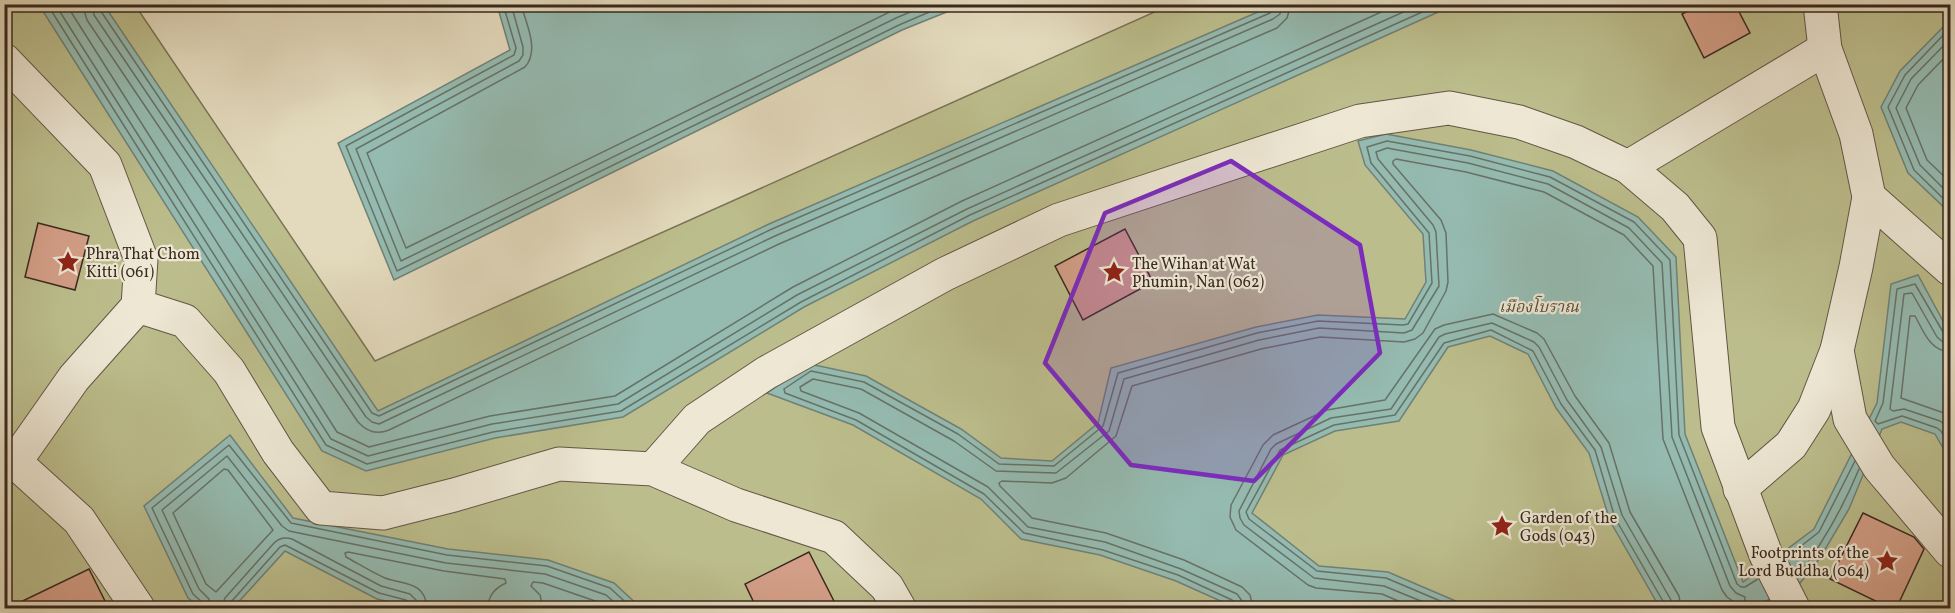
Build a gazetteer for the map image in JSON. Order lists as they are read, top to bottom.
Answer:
{
  "parks": ["เมืองโบราณ"],
  "places": {
    "place": [
      "Phra That Chom Kitti (061)",
      "The Wihan at Wat Phumin, Nan (062)",
      "Garden of the Gods (043)",
      "Footprints of the Lord Buddha (064)"
    ]
  }
}
